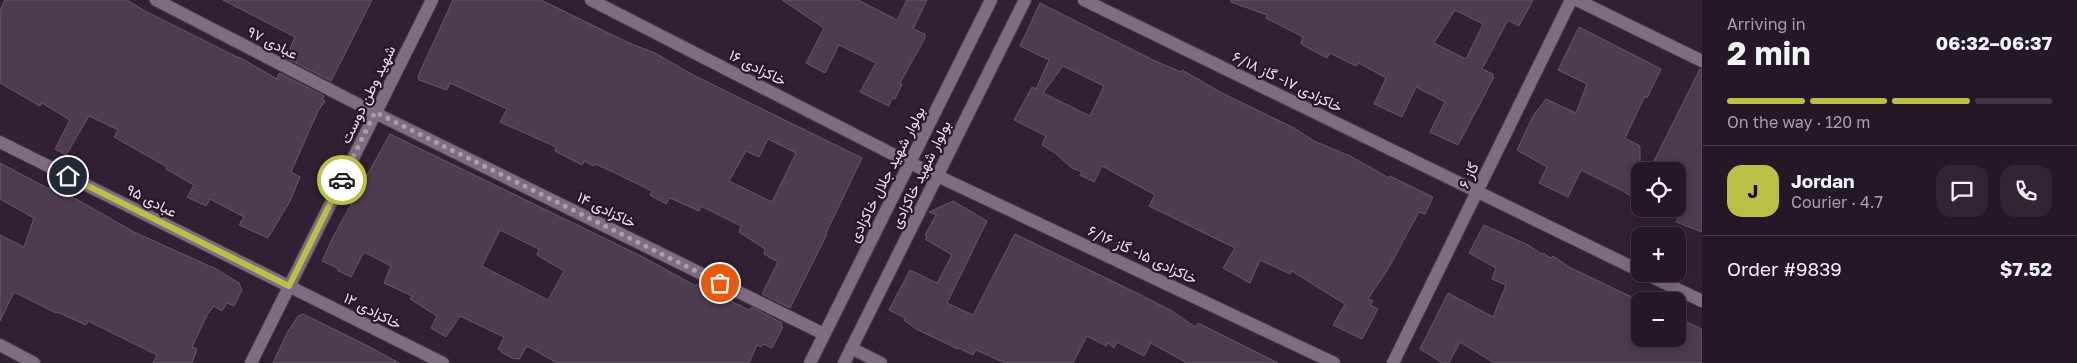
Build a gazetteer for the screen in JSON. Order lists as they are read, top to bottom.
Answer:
{
  "streets": {
    "street": [
      "عبادی ۹۷",
      "خاکزادی ۱۶",
      "خاکزادی ۱۷- گاز ۶/۱۸",
      "شهید وطن دوست",
      "بولوار شهید جلال خاکزادی",
      "بولوار شهید خاکزادی",
      "گاز ۶",
      "عبادی ۹۵",
      "خاکزادی ۱۴",
      "خاکزادی ۱۵- گاز ۶/۱۶",
      "خاکزادی ۱۲"
    ]
  },
  "crossings": [
    ["عبادی ۹۷", "شهید وطن دوست"],
    ["عبادی ۹۷", "خاکزادی ۱۴"],
    ["خاکزادی ۱۶", "بولوار شهید جلال خاکزادی"],
    ["خاکزادی ۱۶", "بولوار شهید خاکزادی"],
    ["خاکزادی ۱۶", "خاکزادی ۱۵- گاز ۶/۱۶"],
    ["خاکزادی ۱۷- گاز ۶/۱۸", "گاز ۶"],
    ["شهید وطن دوست", "عبادی ۹۵"],
    ["شهید وطن دوست", "خاکزادی ۱۴"],
    ["شهید وطن دوست", "خاکزادی ۱۲"],
    ["بولوار شهید جلال خاکزادی", "خاکزادی ۱۴"],
    ["بولوار شهید خاکزادی", "خاکزادی ۱۵- گاز ۶/۱۶"],
    ["عبادی ۹۵", "خاکزادی ۱۲"]
  ],
  "page": {
    "heading": ["2 min", "Arriving in", "06:32–06:37"],
    "panel": [
      "Jordan",
      "Courier · 4.7",
      "Order #9839",
      "$7.52"
    ],
    "bar": "On the way · 120 m",
    "map_buttons": ["+", "−"],
    "round": "J"
  }
}
